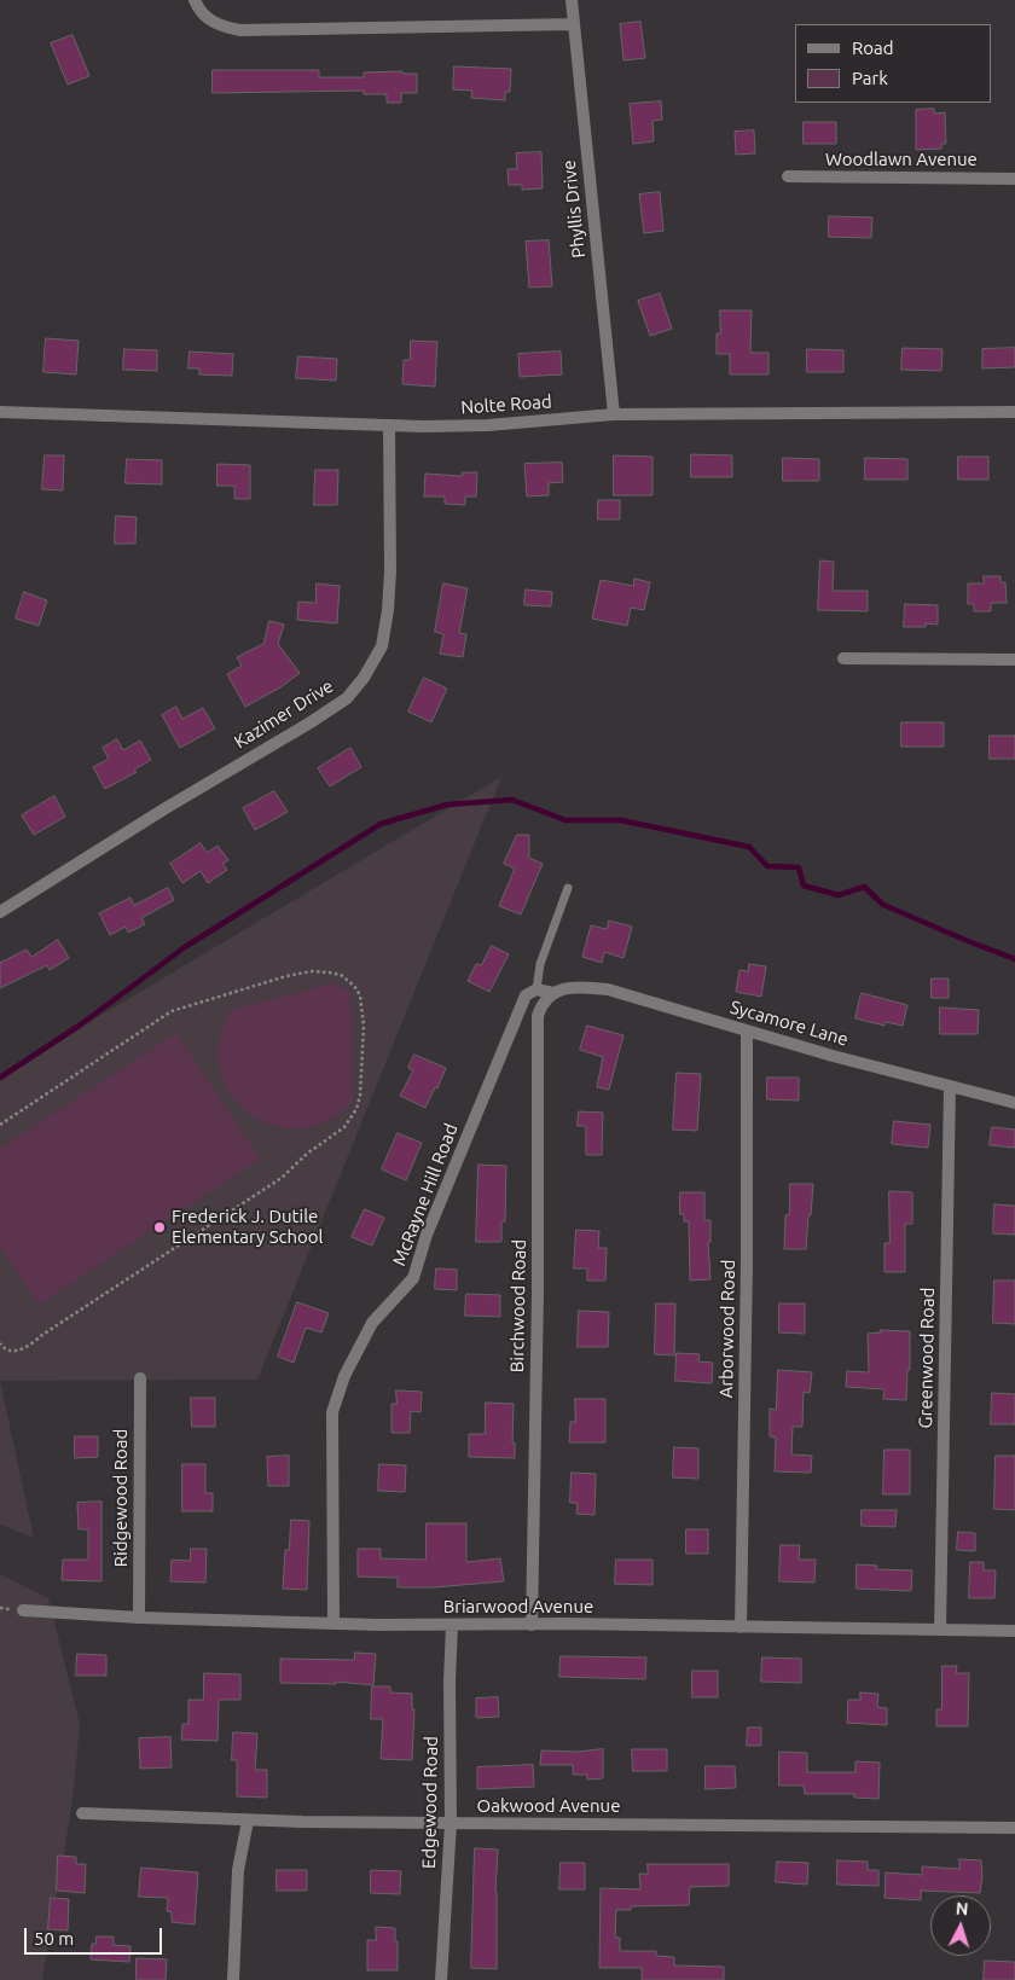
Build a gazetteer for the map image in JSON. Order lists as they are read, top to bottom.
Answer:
{
  "streets": {
    "street": [
      "Woodlawn Avenue",
      "Phyllis Drive",
      "Nolte Road",
      "Kazimer Drive",
      "Sycamore Lane",
      "McRayne Hill Road",
      "Birchwood Road",
      "Arborwood Road",
      "Greenwood Road",
      "Ridgewood Road",
      "Briarwood Avenue",
      "Edgewood Road",
      "Oakwood Avenue"
    ]
  },
  "crossings": [
    ["Phyllis Drive", "Nolte Road"],
    ["Nolte Road", "Kazimer Drive"],
    ["Sycamore Lane", "Birchwood Road"],
    ["Sycamore Lane", "Arborwood Road"],
    ["Sycamore Lane", "Greenwood Road"],
    ["McRayne Hill Road", "Briarwood Avenue"],
    ["Birchwood Road", "Briarwood Avenue"],
    ["Arborwood Road", "Briarwood Avenue"],
    ["Greenwood Road", "Briarwood Avenue"],
    ["Ridgewood Road", "Briarwood Avenue"],
    ["Briarwood Avenue", "Edgewood Road"],
    ["Edgewood Road", "Oakwood Avenue"]
  ],
  "places": ["Frederick J. Dutile Elementary School"],
  "legend": ["Road", "Park"],
  "scale_bar": "50 m",
  "north": "top"
}
